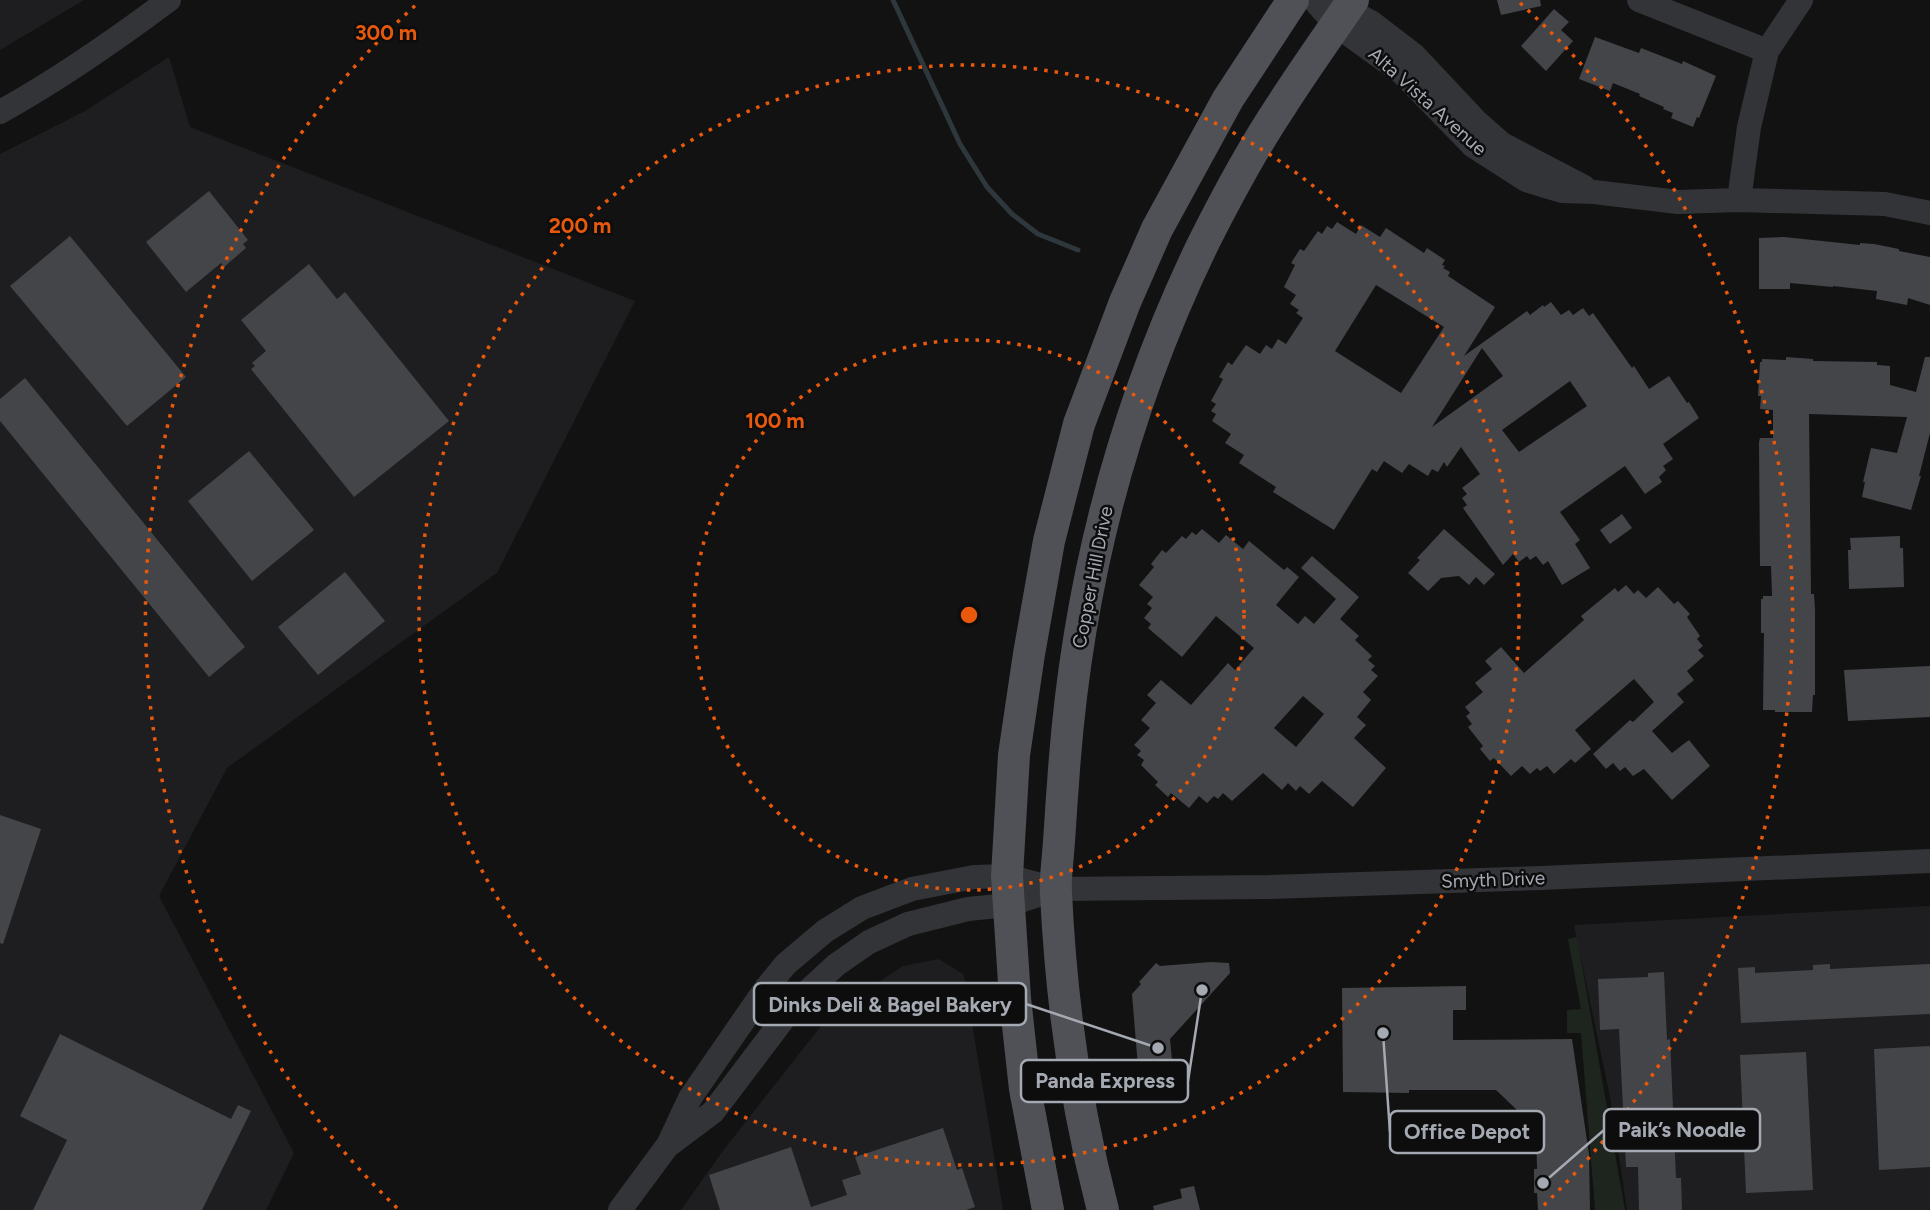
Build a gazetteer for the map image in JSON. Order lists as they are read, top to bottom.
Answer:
{
  "streets": {
    "main road": ["Copper Hill Drive"],
    "street": ["Alta Vista Avenue", "Smyth Drive"]
  },
  "crossings": [
    ["Alta Vista Avenue", "Copper Hill Drive"],
    ["Copper Hill Drive", "Smyth Drive"]
  ],
  "places": [
    "Panda Express",
    "Office Depot",
    "Dinks Deli & Bagel Bakery",
    "Paik’s Noodle"
  ],
  "rings": ["300 m", "200 m", "100 m"]
}
